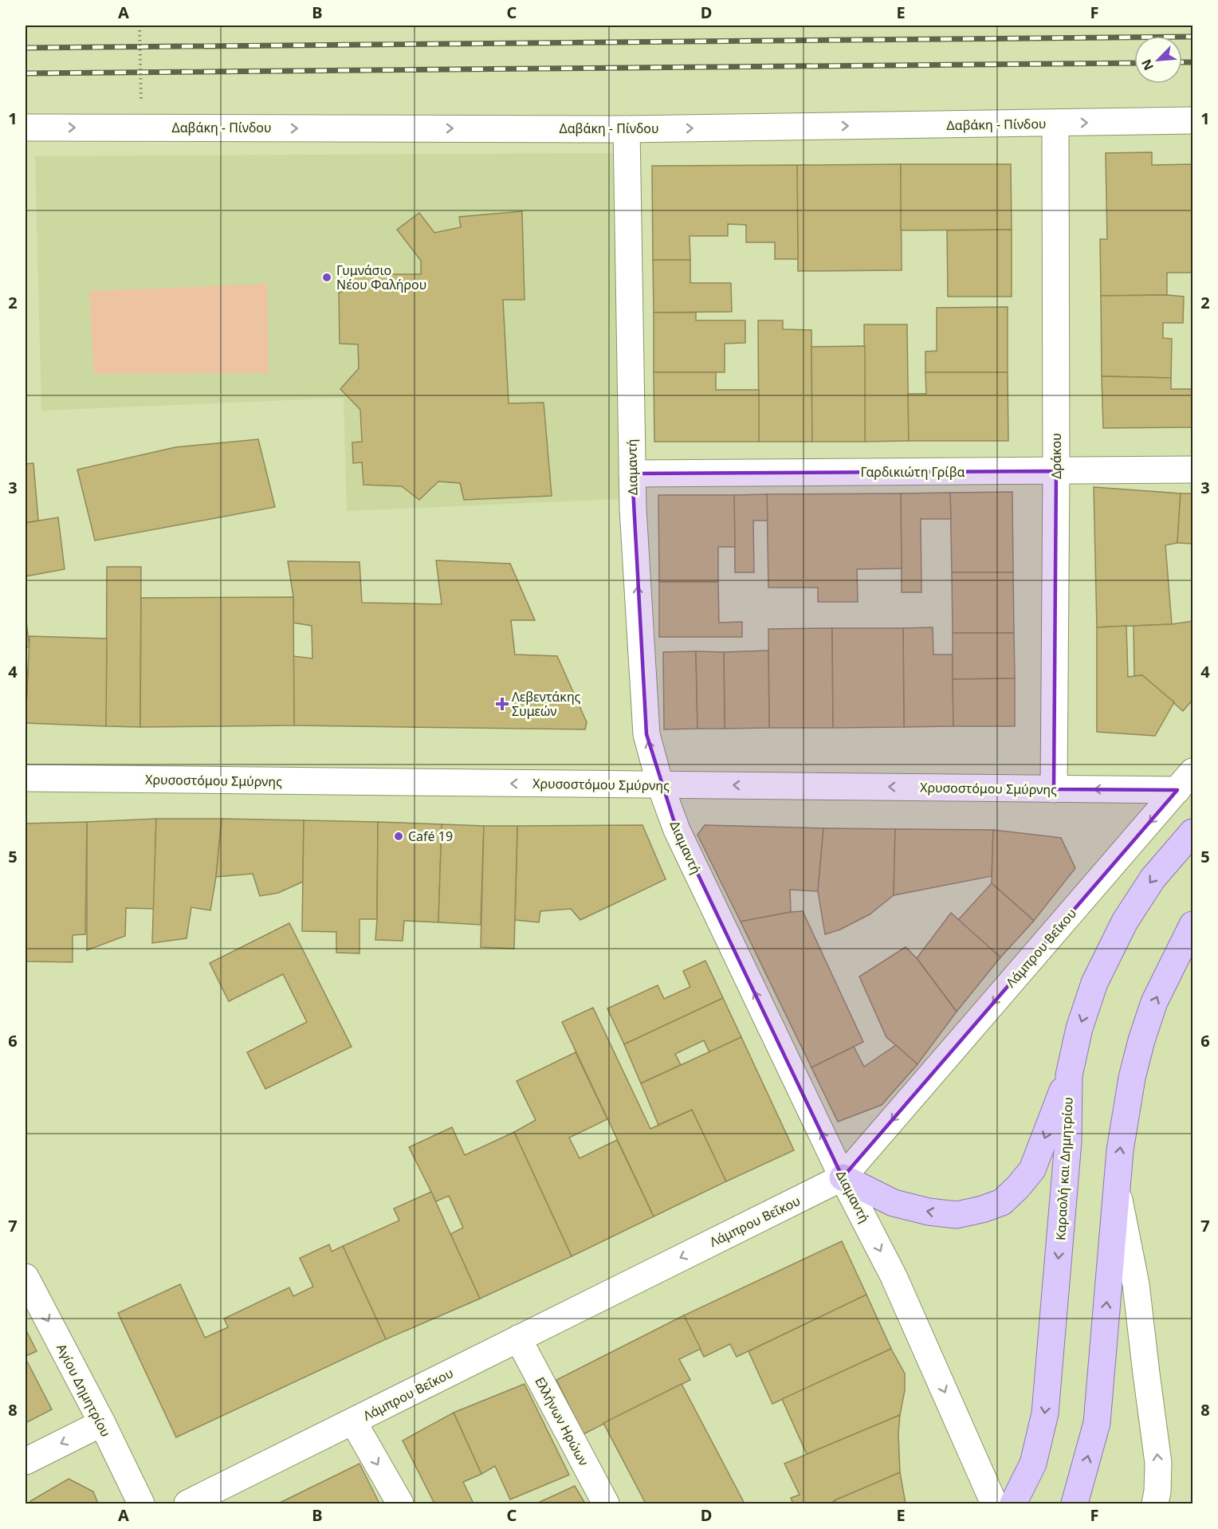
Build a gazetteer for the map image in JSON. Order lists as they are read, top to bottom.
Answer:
{
  "streets": {
    "main road": ["Καραολή και Δημητρίου"],
    "street": [
      "Δαβάκη - Πίνδου",
      "Δράκου",
      "Διαμαντή",
      "Γαρδικιώτη Γρίβα",
      "Χρυσοστόμου Σμύρνης",
      "Λάμπρου Βεΐκου",
      "Αγίου Δημητρίου",
      "Ελλήνων Ηρώων"
    ]
  },
  "crossings": [
    ["Δαβάκη - Πίνδου", "Δράκου"],
    ["Δαβάκη - Πίνδου", "Διαμαντή"],
    ["Δράκου", "Γαρδικιώτη Γρίβα"],
    ["Δράκου", "Χρυσοστόμου Σμύρνης"],
    ["Διαμαντή", "Γαρδικιώτη Γρίβα"],
    ["Διαμαντή", "Χρυσοστόμου Σμύρνης"],
    ["Διαμαντή", "Λάμπρου Βεΐκου"],
    ["Χρυσοστόμου Σμύρνης", "Λάμπρου Βεΐκου"],
    ["Λάμπρου Βεΐκου", "Ελλήνων Ηρώων"]
  ],
  "one_way": [
    "Δαβάκη - Πίνδου",
    "Χρυσοστόμου Σμύρνης",
    "Λάμπρου Βεΐκου",
    "Αγίου Δημητρίου"
  ],
  "places": {
    "other": ["Γυμνάσιο Νέου Φαλήρου", "Café 19"],
    "health": ["Λεβεντάκης Συμεών"]
  },
  "north": "bottom left",
  "grid": {
    "columns": [
      "A",
      "B",
      "C",
      "D",
      "E",
      "F"
    ],
    "rows": [
      "1",
      "2",
      "3",
      "4",
      "5",
      "6",
      "7",
      "8"
    ]
  }
}
